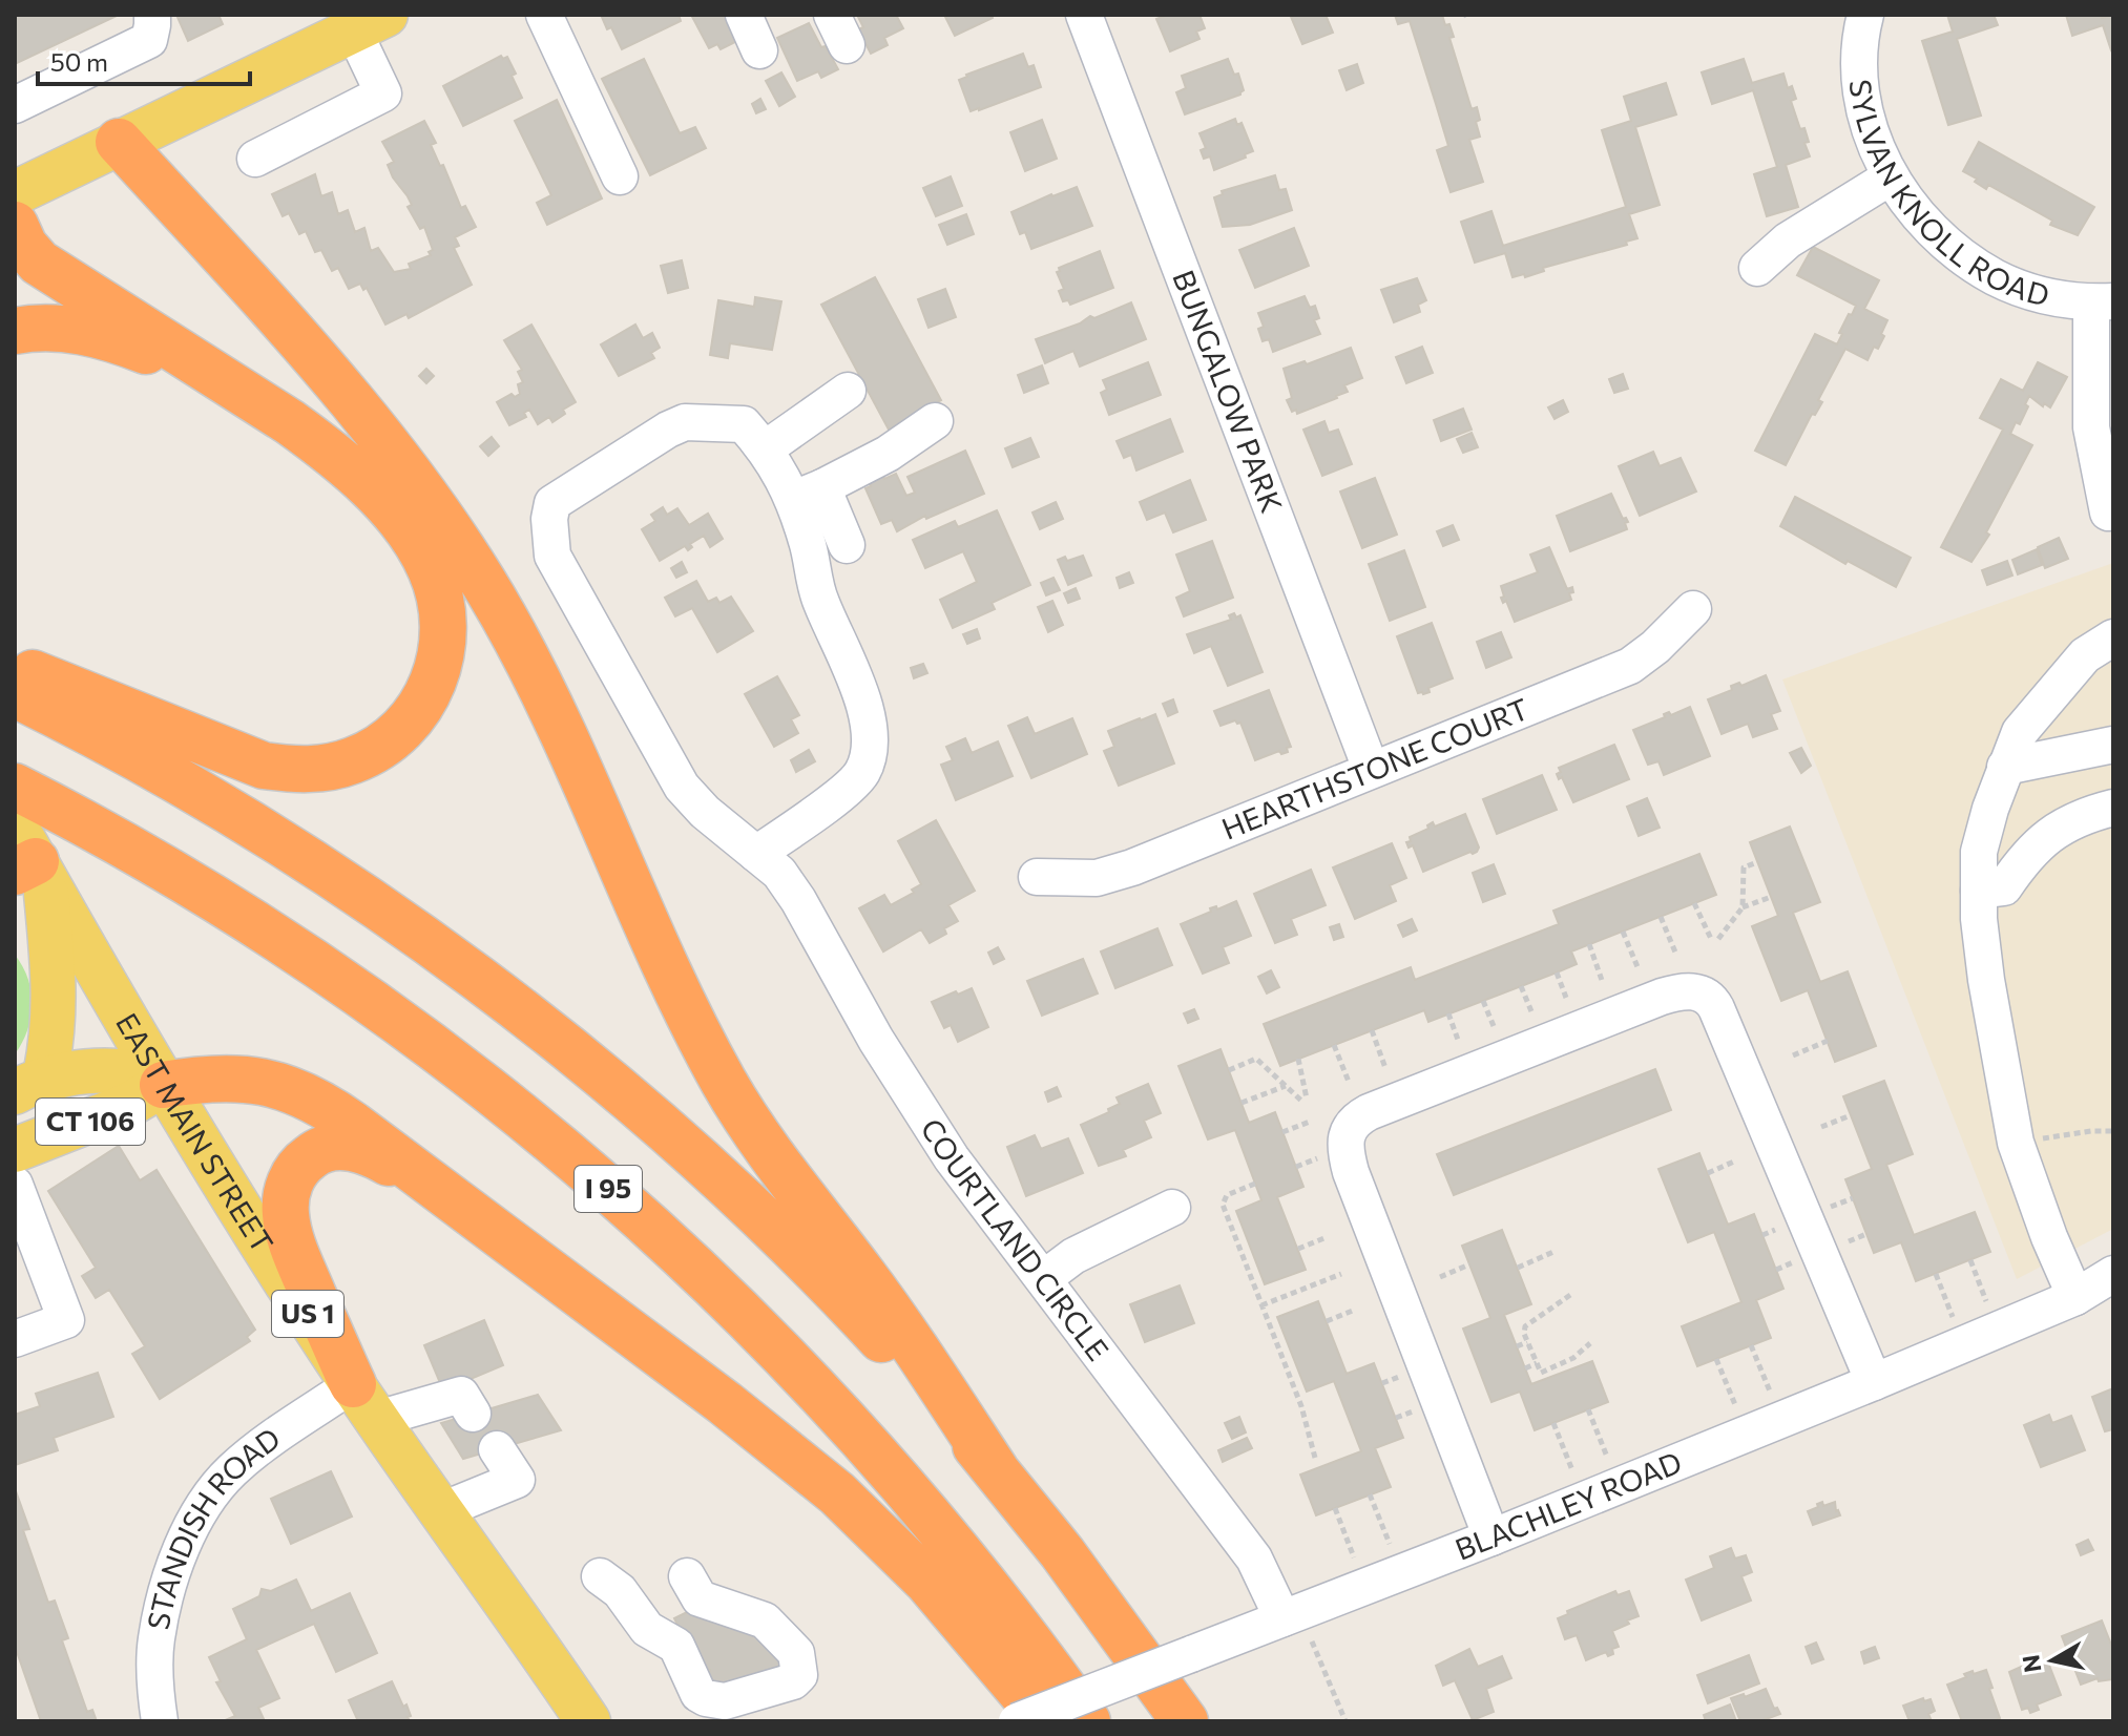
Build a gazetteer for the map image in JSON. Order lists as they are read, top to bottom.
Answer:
{
  "streets": {
    "highway": ["I 95"],
    "main road": ["CT 106", "EAST MAIN STREET", "US 1"],
    "street": [
      "SYLVAN KNOLL ROAD",
      "BUNGALOW PARK",
      "HEARTHSTONE COURT",
      "COURTLAND CIRCLE",
      "BLACHLEY ROAD",
      "STANDISH ROAD"
    ]
  },
  "crossings": [
    ["BUNGALOW PARK", "HEARTHSTONE COURT"],
    ["CT 106", "EAST MAIN STREET"],
    ["EAST MAIN STREET", "STANDISH ROAD"],
    ["COURTLAND CIRCLE", "BLACHLEY ROAD"]
  ],
  "scale_bar": "50 m",
  "north": "left"
}
